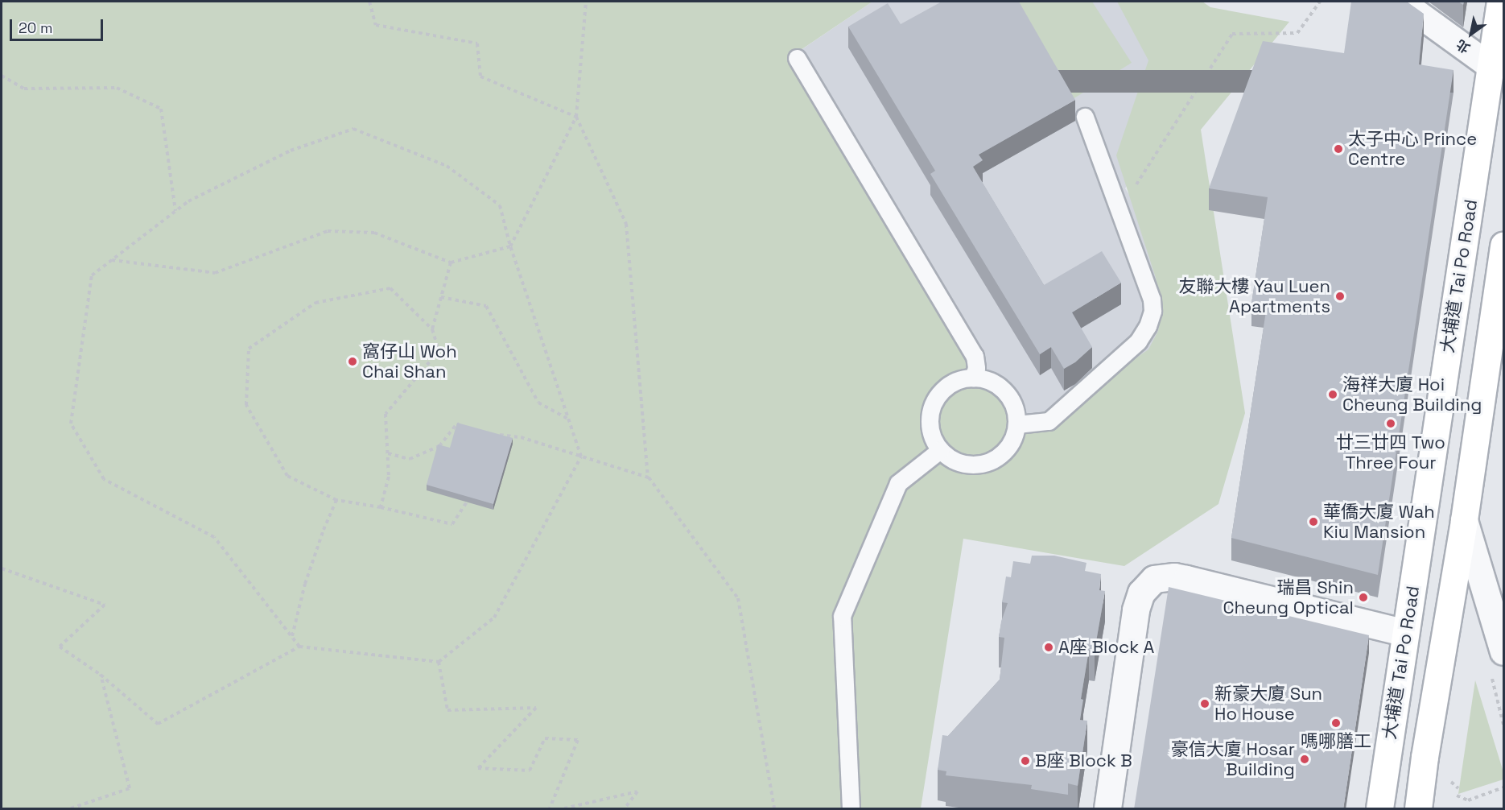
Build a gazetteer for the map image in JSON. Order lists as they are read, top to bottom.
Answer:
{
  "streets": {
    "main road": ["大埔道 Tai Po Road"]
  },
  "places": [
    "太子中心 Prince Centre",
    "友聯大樓 Yau Luen Apartments",
    "窩仔山 Woh Chai Shan",
    "海祥大廈 Hoi Cheung Building",
    "廿三廿四 Two Three Four",
    "華僑大廈 Wah Kiu Mansion",
    "瑞昌 Shin Cheung Optical",
    "A座 Block A",
    "新豪大廈 Sun Ho House",
    "嗎哪膳工",
    "豪信大廈 Hosar Building",
    "B座 Block B"
  ],
  "scale_bar": "20 m",
  "north": "bottom left"
}
